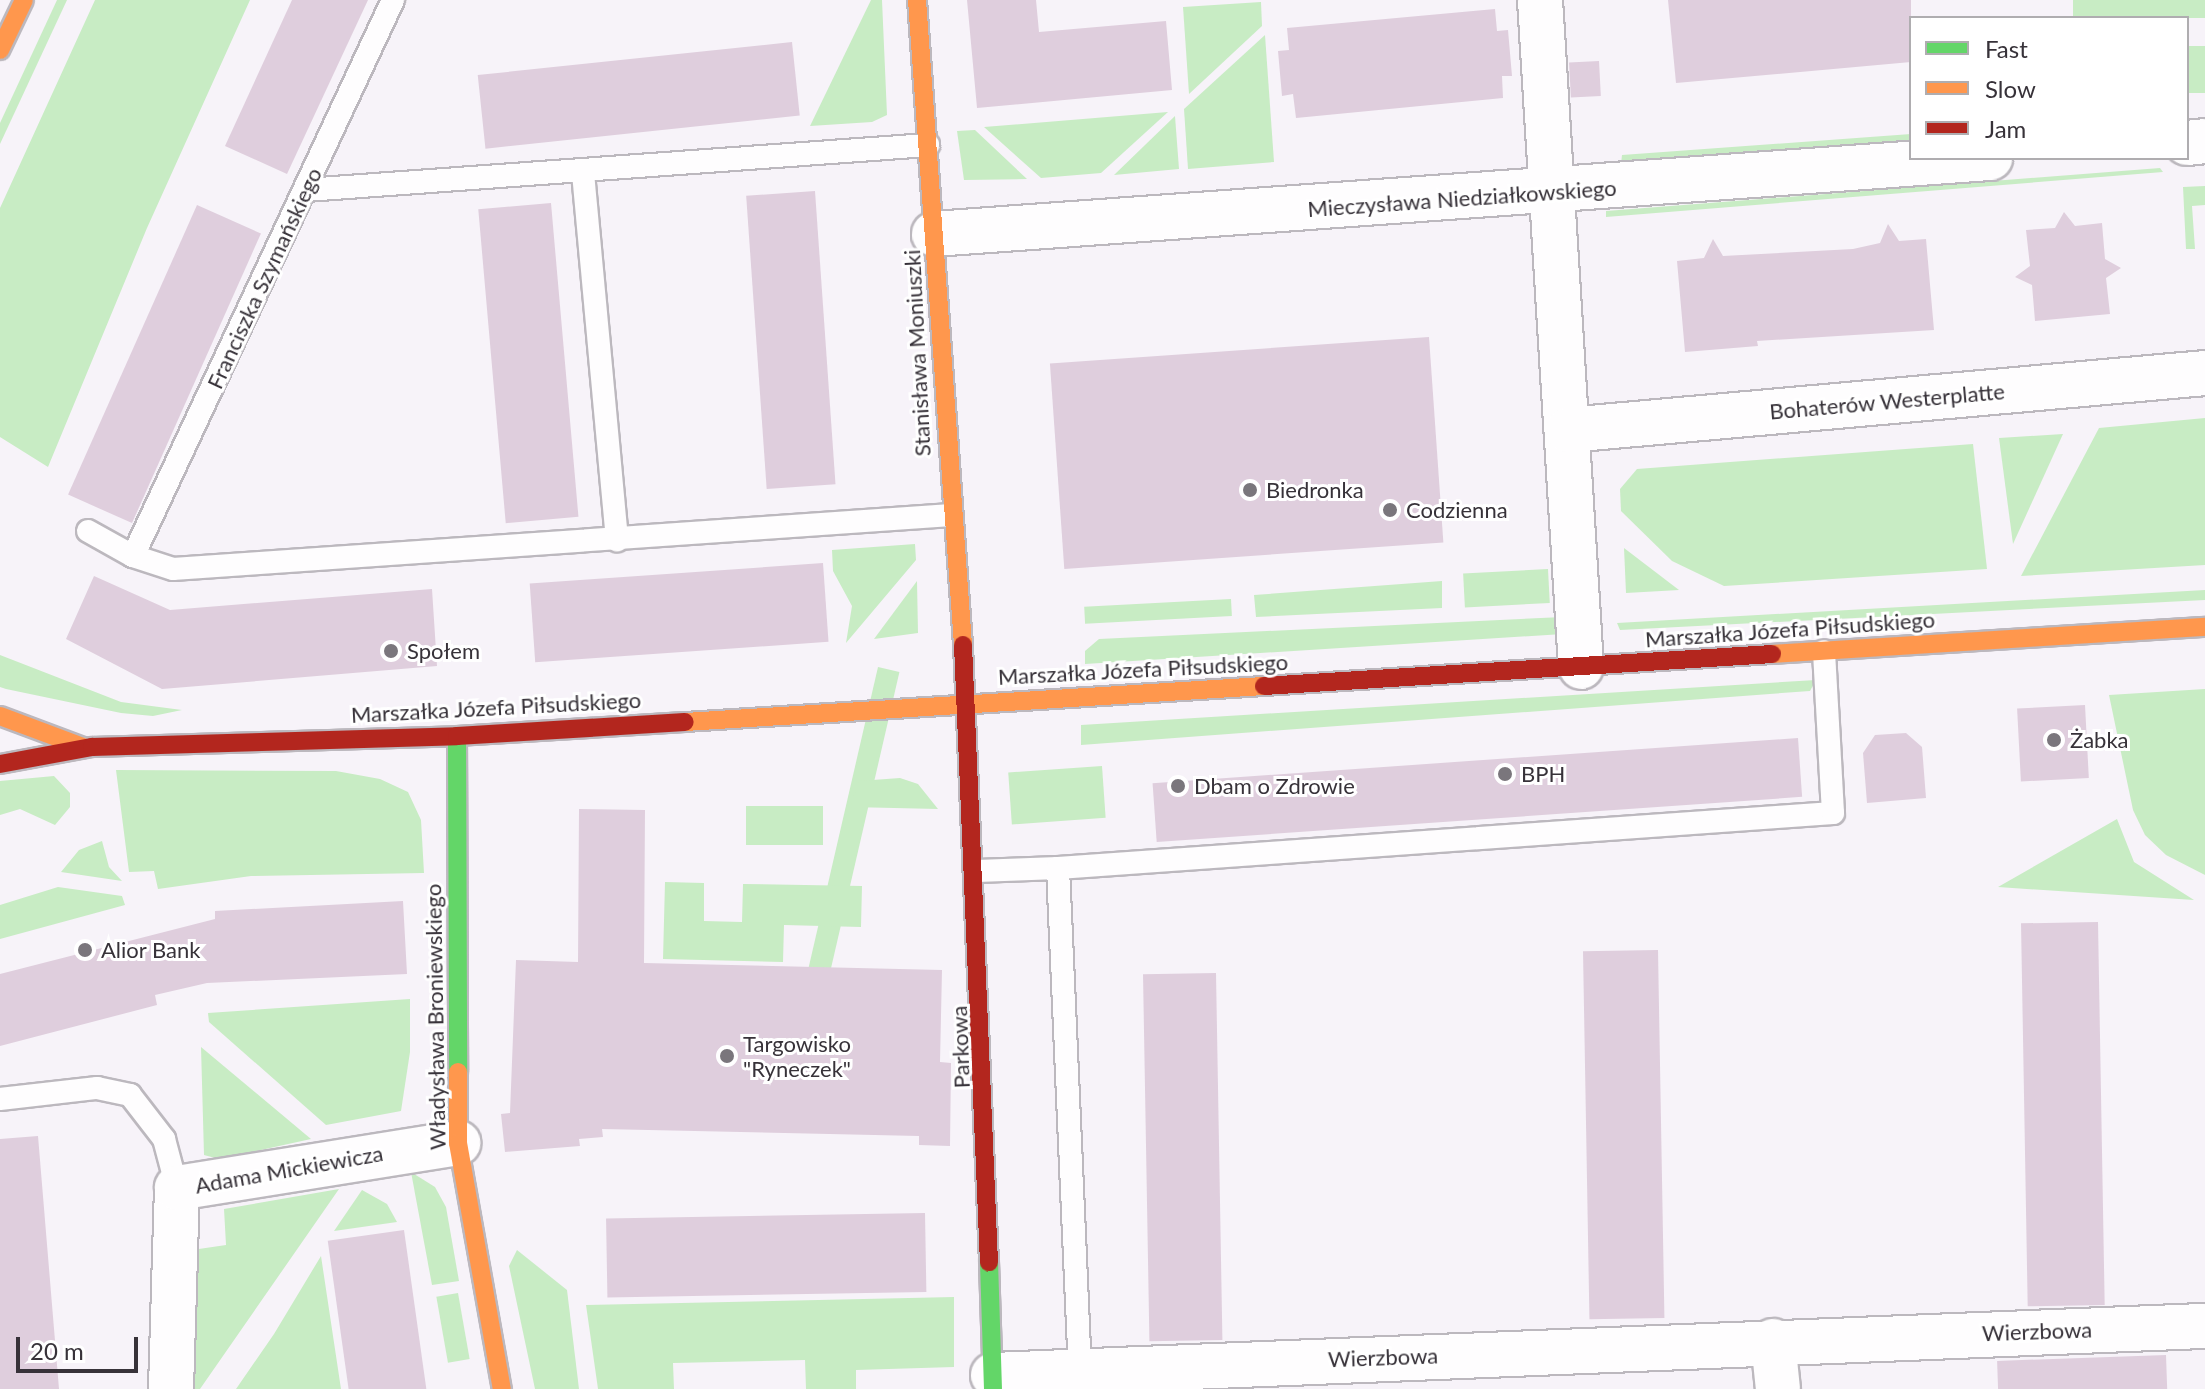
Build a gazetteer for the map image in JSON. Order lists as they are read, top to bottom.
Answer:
{
  "streets": {
    "street": [
      "Mieczysława Niedziałkowskiego",
      "Stanisława Moniuszki",
      "Bohaterów Westerplatte",
      "Marszałka Józefa Piłsudskiego",
      "Władysława Broniewskiego",
      "Parkowa",
      "Adama Mickiewicza",
      "Wierzbowa"
    ],
    "lane": ["Franciszka Szymańskiego"]
  },
  "crossings": [
    ["Mieczysława Niedziałkowskiego", "Stanisława Moniuszki"],
    ["Stanisława Moniuszki", "Marszałka Józefa Piłsudskiego"],
    ["Stanisława Moniuszki", "Parkowa"],
    ["Marszałka Józefa Piłsudskiego", "Władysława Broniewskiego"],
    ["Marszałka Józefa Piłsudskiego", "Parkowa"],
    ["Władysława Broniewskiego", "Adama Mickiewicza"],
    ["Parkowa", "Wierzbowa"]
  ],
  "places": [
    "Biedronka",
    "Codzienna",
    "Społem",
    "Żabka",
    "BPH",
    "Dbam o Zdrowie",
    "Alior Bank",
    "Targowisko \"Ryneczek\""
  ],
  "legend": ["Fast", "Slow", "Jam"],
  "scale_bar": "20 m"
}
